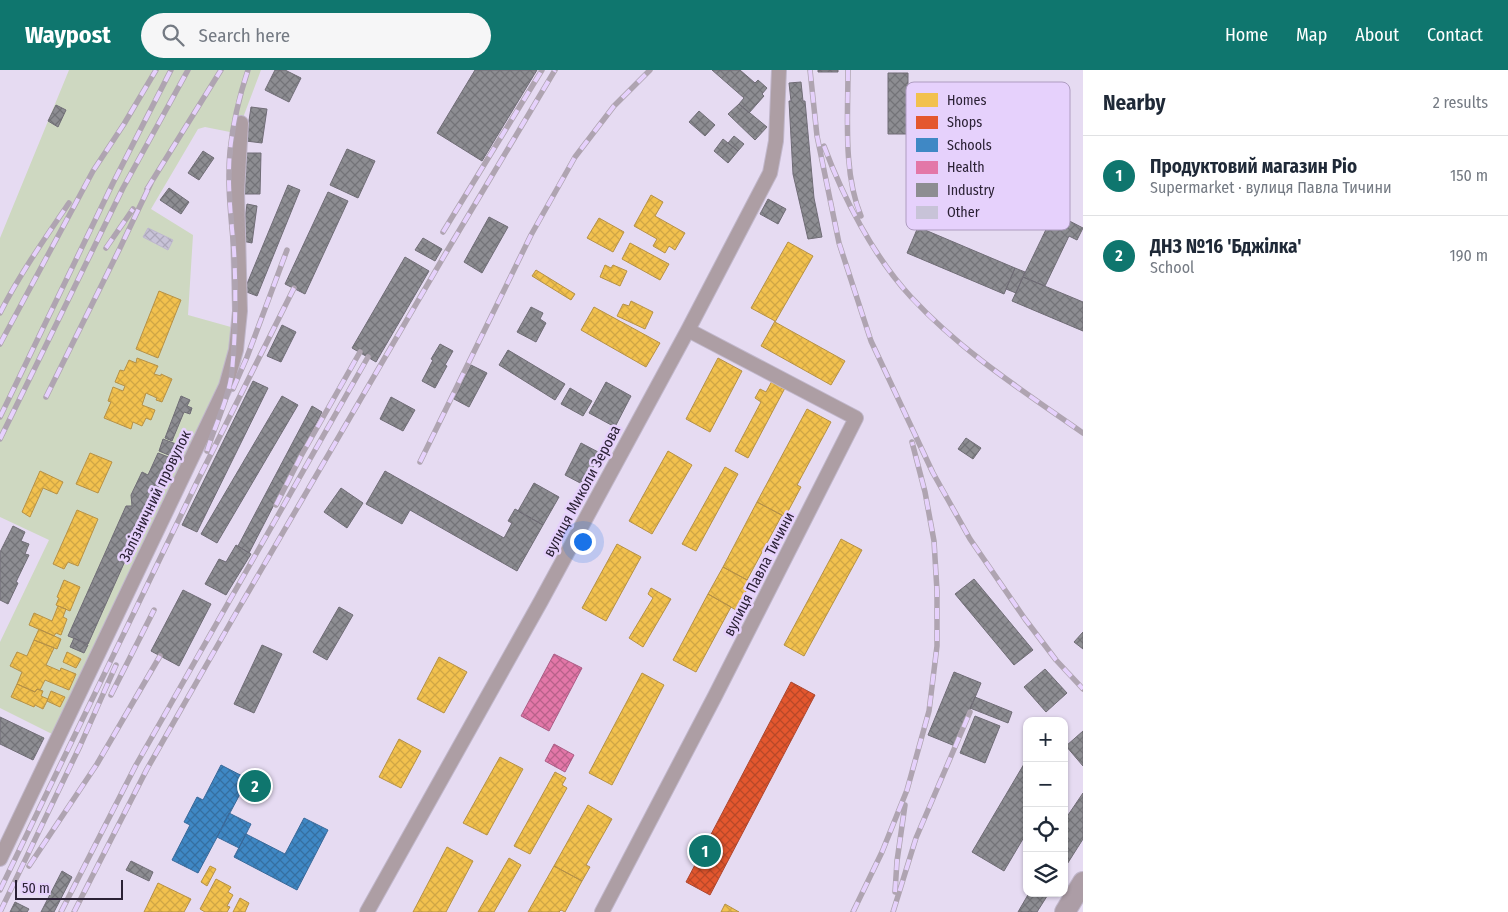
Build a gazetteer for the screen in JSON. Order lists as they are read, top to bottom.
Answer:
{
  "streets": {
    "street": ["вулиця Миколи Зерова", "Залізничний провулок", "вулиця Павла Тичини"]
  },
  "crossings": [
    ["вулиця Миколи Зерова", "вулиця Павла Тичини"]
  ],
  "legend": [
    "Homes",
    "Shops",
    "Schools",
    "Health",
    "Industry",
    "Other"
  ],
  "scale_bar": "50 m",
  "page": {
    "header": "Waypost",
    "search": "Search here",
    "nav": [
      "Home",
      "Map",
      "About",
      "Contact"
    ],
    "heading": ["Nearby", "2 results"],
    "list": [
      {
        "mark": "1",
        "name": "Продуктовий магазин Ріо",
        "note": "Supermarket · вулиця Павла Тичини",
        "value": "150 m"
      },
      {
        "mark": "2",
        "name": "ДНЗ №16 'Бджілка'",
        "note": "School",
        "value": "190 m"
      }
    ],
    "map_buttons": ["+", "−"],
    "pins": ["2", "1"],
    "scale": "50 m"
  }
}
